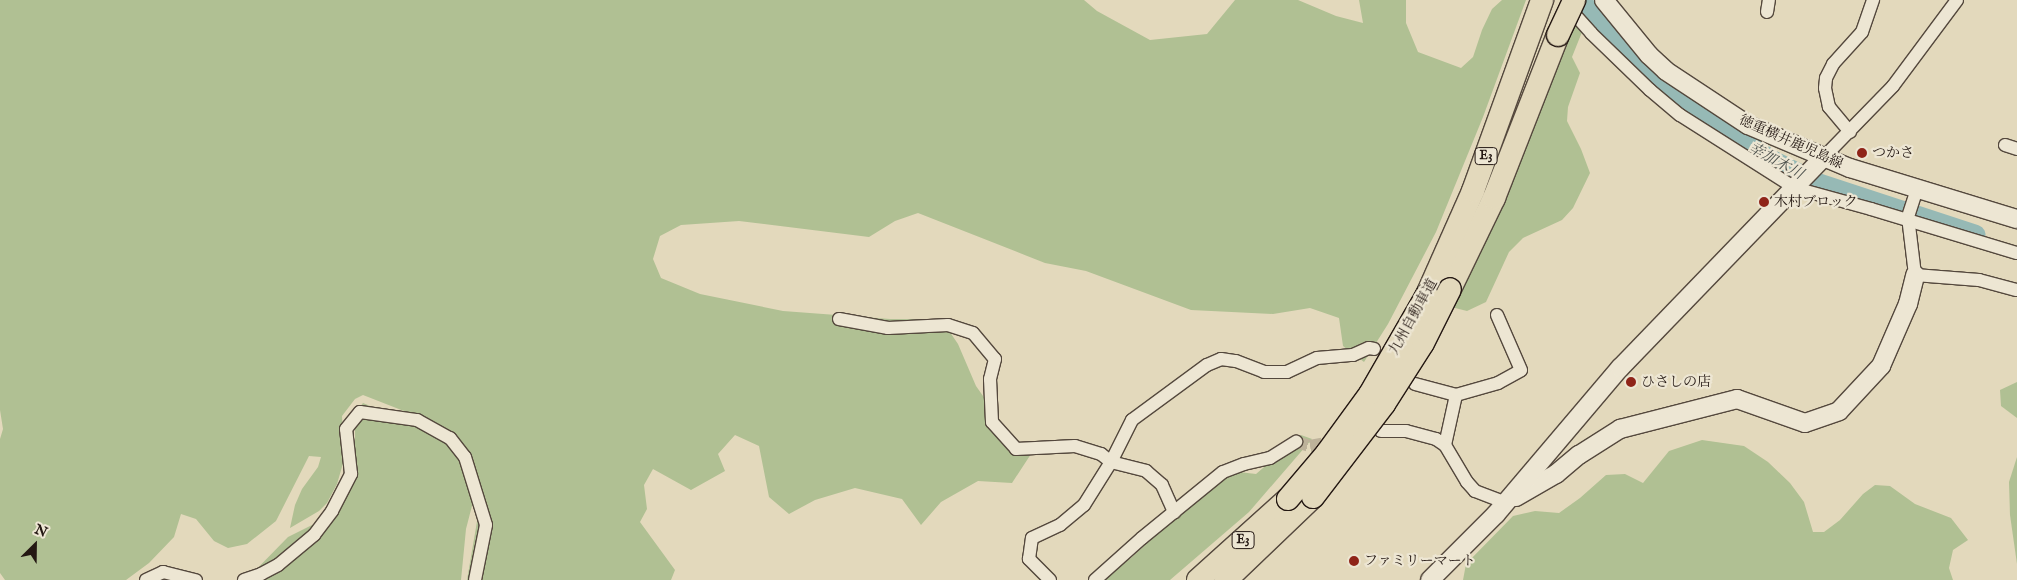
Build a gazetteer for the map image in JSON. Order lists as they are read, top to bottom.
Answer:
{
  "streets": {
    "highway": ["E3", "九州自動車道"],
    "street": ["徳重横井鹿児島線"]
  },
  "water": ["幸加木川"],
  "places": [
    "つかさ",
    "木村ブロック",
    "ひさしの店",
    "ファミリーマート"
  ],
  "north": "top right"
}
